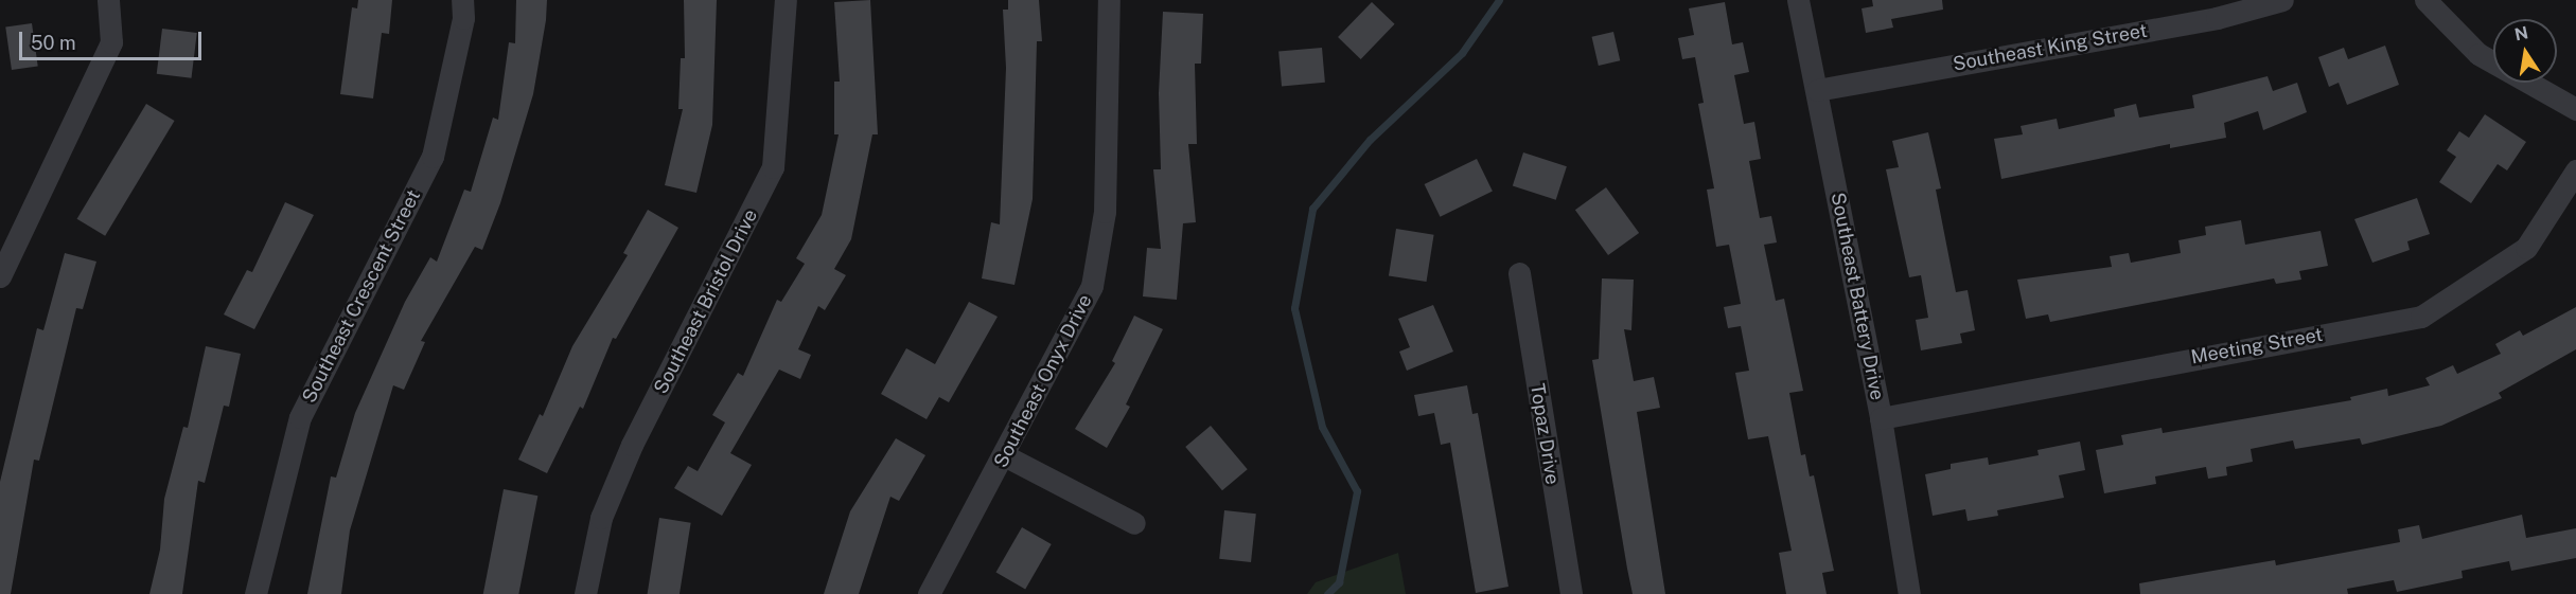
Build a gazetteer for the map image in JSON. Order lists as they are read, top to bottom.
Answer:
{
  "streets": {
    "street": [
      "Southeast King Street",
      "Southeast Crescent Street",
      "Southeast Battery Drive",
      "Southeast Bristol Drive",
      "Meeting Street",
      "Southeast Onyx Drive",
      "Topaz Drive"
    ]
  },
  "crossings": [
    ["Southeast King Street", "Southeast Battery Drive"],
    ["Southeast Battery Drive", "Meeting Street"]
  ],
  "scale_bar": "50 m",
  "north": "top"
}
